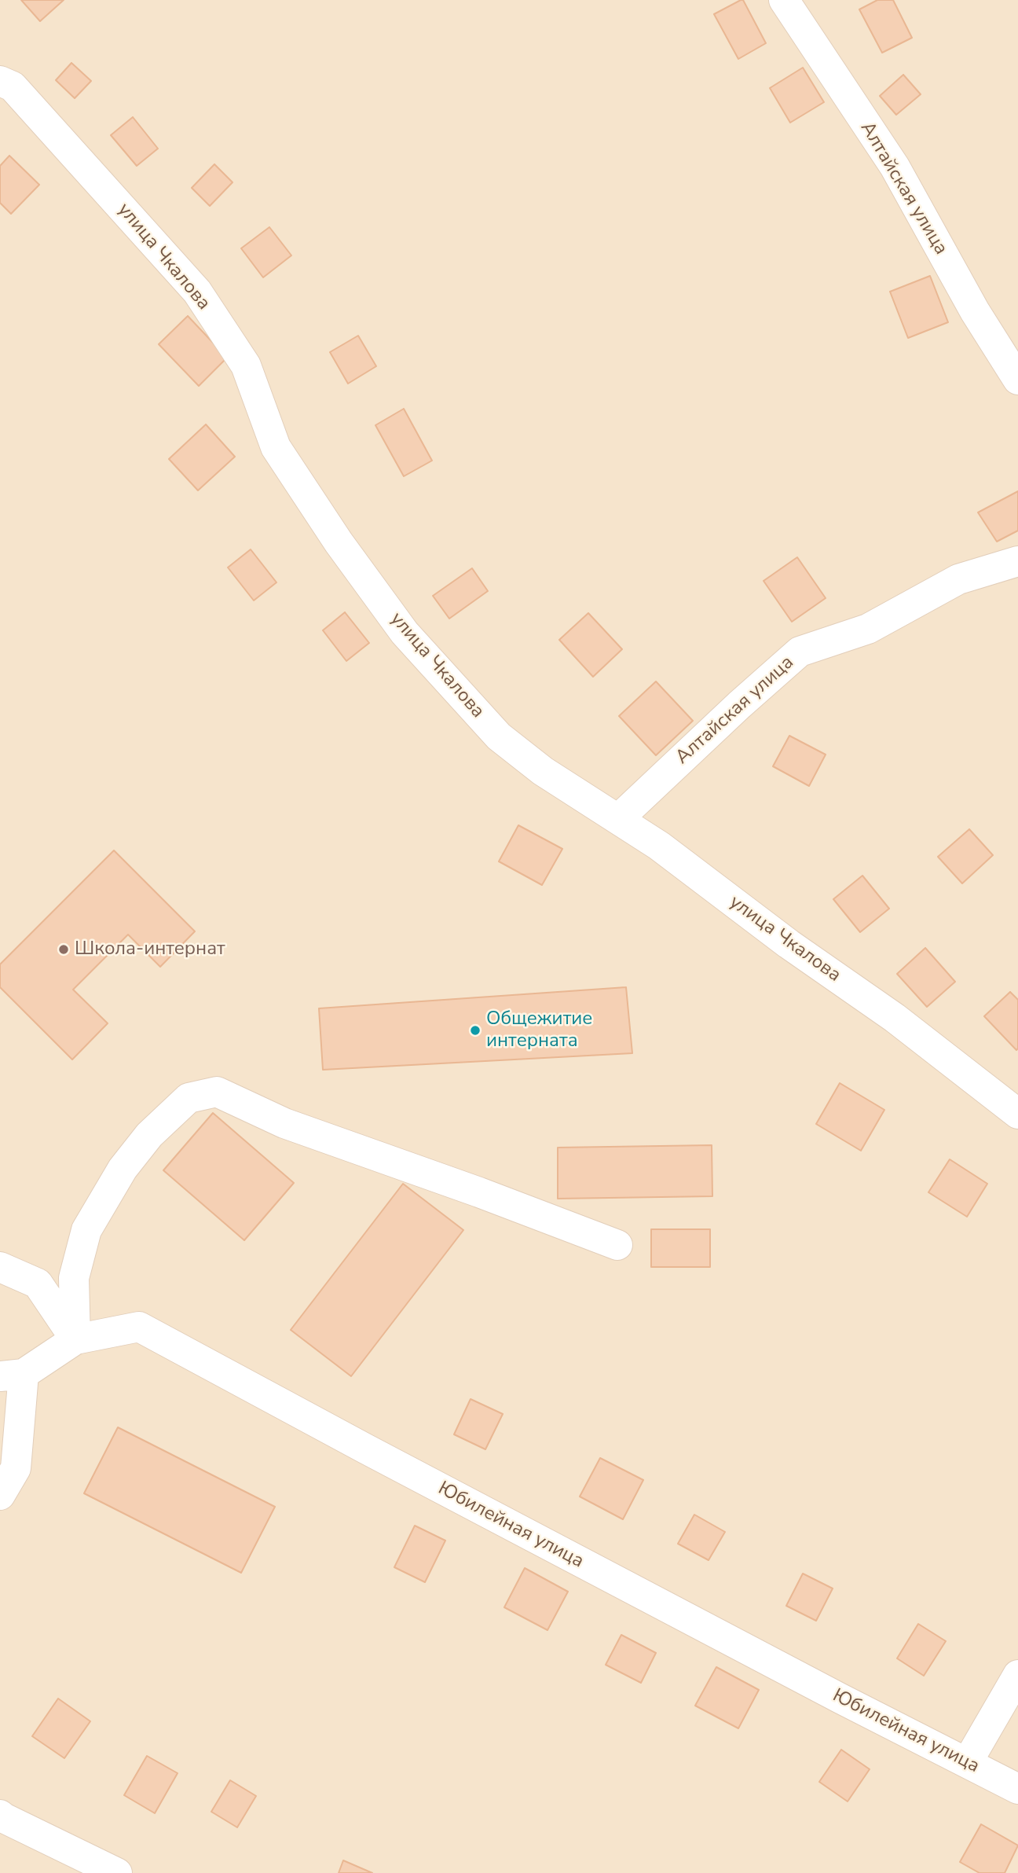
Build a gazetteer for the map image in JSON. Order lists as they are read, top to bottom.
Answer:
{
  "streets": {
    "street": ["Алтайская улица", "улица Чкалова", "Юбилейная улица"]
  },
  "crossings": [
    ["Алтайская улица", "улица Чкалова"]
  ],
  "places": ["Школа-интернат", "Общежитие интерната"]
}
